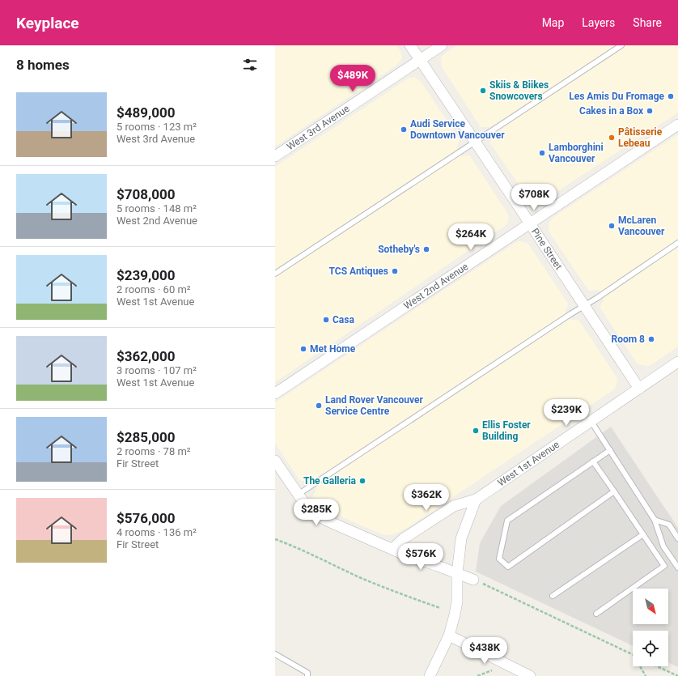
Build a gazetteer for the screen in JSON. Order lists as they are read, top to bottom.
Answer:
{
  "streets": {
    "street": [
      "West 3rd Avenue",
      "Pine Street",
      "West 2nd Avenue",
      "West 1st Avenue"
    ]
  },
  "crossings": [
    ["West 3rd Avenue", "Pine Street"],
    ["Pine Street", "West 2nd Avenue"],
    ["Pine Street", "West 1st Avenue"]
  ],
  "places": [
    "Skiis & Biikes Snowcovers",
    "Les Amis Du Fromage",
    "Cakes in a Box",
    "Audi Service Downtown Vancouver",
    "Pâtisserie Lebeau",
    "Lamborghini Vancouver",
    "McLaren Vancouver",
    "Sotheby's",
    "TCS Antiques",
    "Casa",
    "Room 8",
    "Met Home",
    "Land Rover Vancouver Service Centre",
    "Ellis Foster Building",
    "The Galleria"
  ],
  "north": "bottom right",
  "page": {
    "header": "Keyplace",
    "nav": ["Map", "Layers", "Share"],
    "heading": "8 homes",
    "price": [
      "$489K",
      "$708K",
      "$264K",
      "$239K",
      "$362K",
      "$285K",
      "$576K",
      "$438K"
    ],
    "list": [
      {
        "name": "$489,000",
        "note": "5 rooms · 123 m² · West 3rd Avenue"
      },
      {
        "name": "$708,000",
        "note": "5 rooms · 148 m² · West 2nd Avenue"
      },
      {
        "name": "$239,000",
        "note": "2 rooms · 60 m² · West 1st Avenue"
      },
      {
        "name": "$362,000",
        "note": "3 rooms · 107 m² · West 1st Avenue"
      },
      {
        "name": "$285,000",
        "note": "2 rooms · 78 m² · Fir Street"
      },
      {
        "name": "$576,000",
        "note": "4 rooms · 136 m² · Fir Street"
      }
    ]
  }
}
